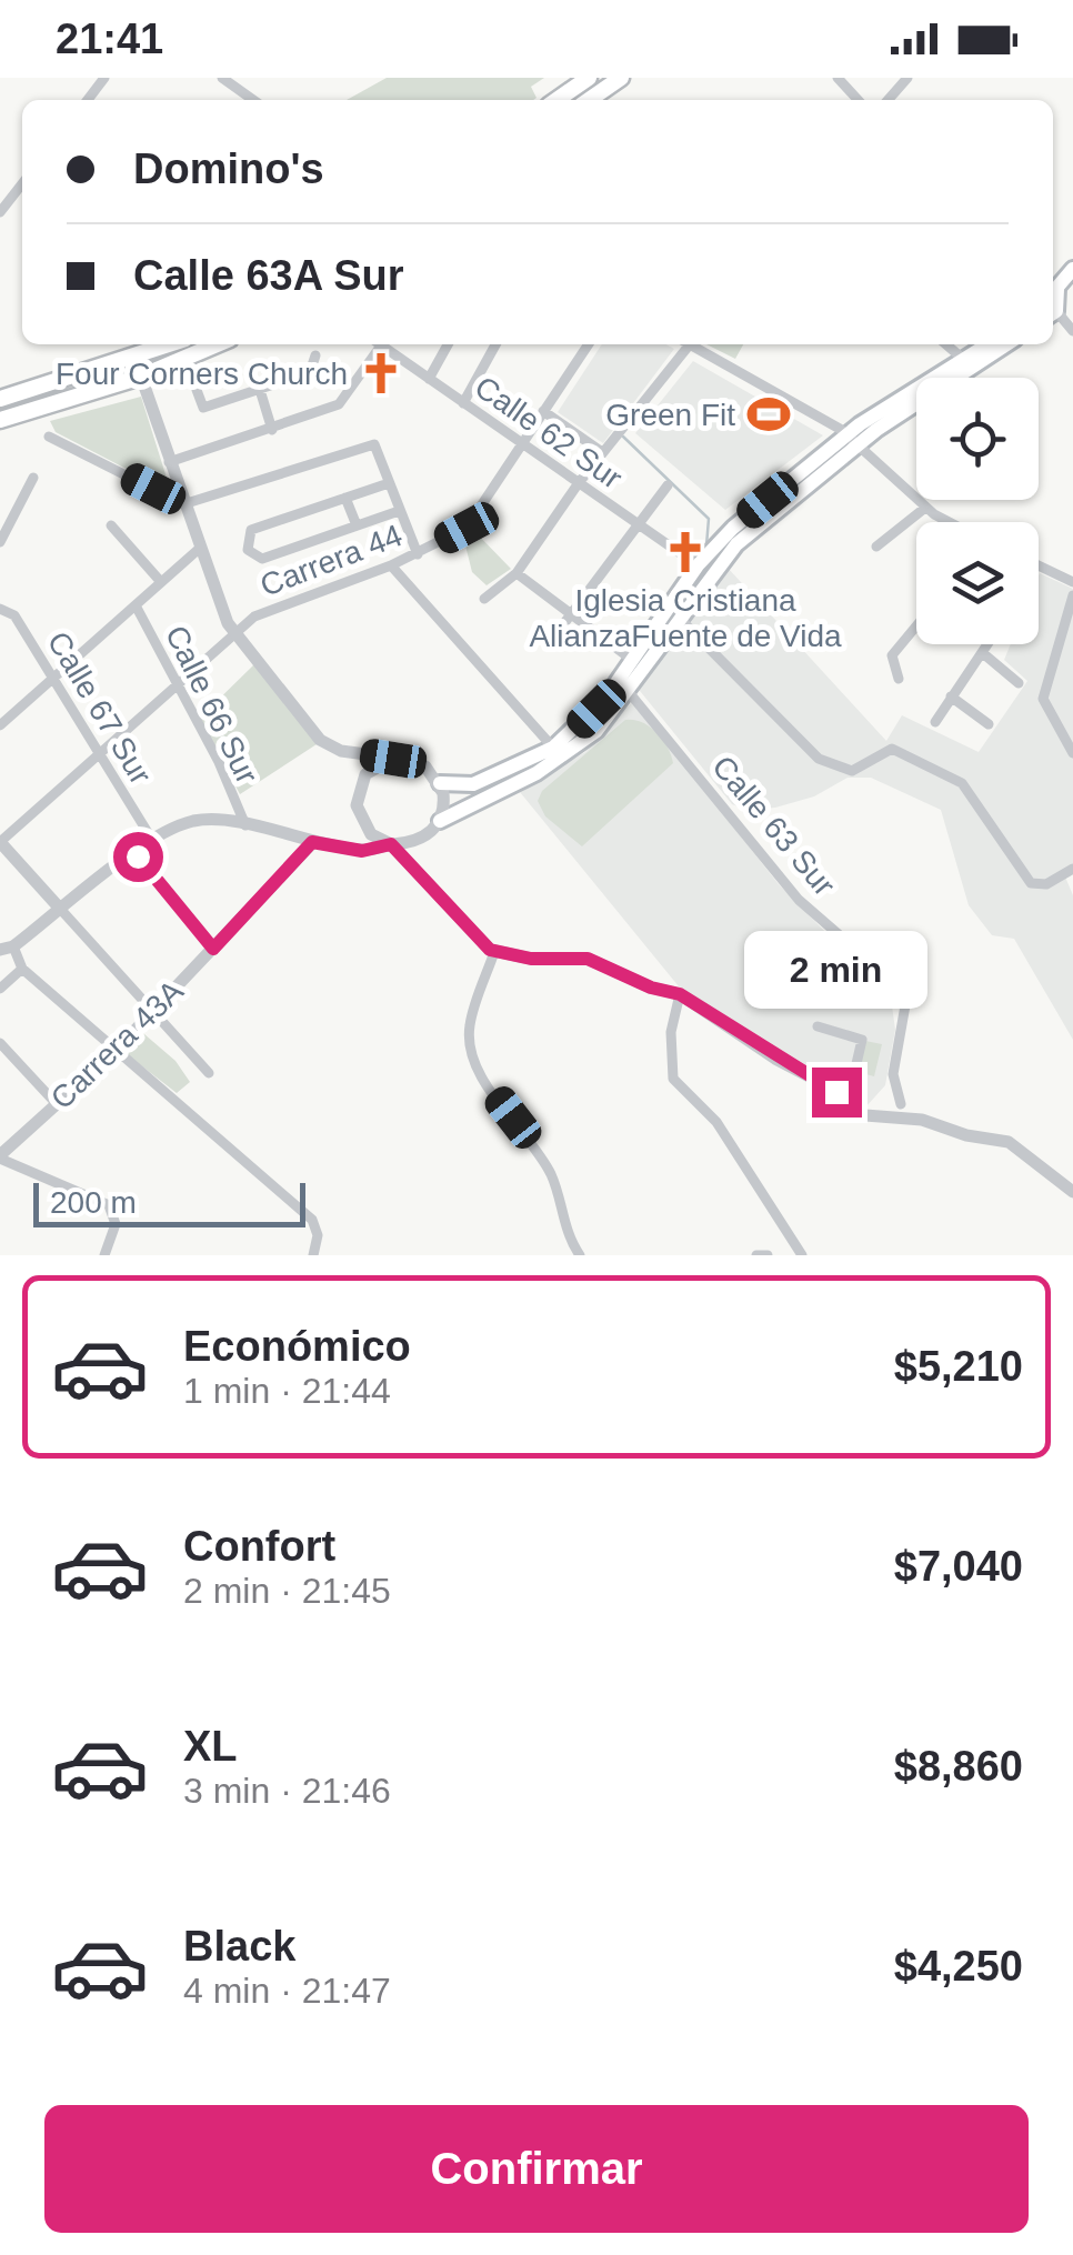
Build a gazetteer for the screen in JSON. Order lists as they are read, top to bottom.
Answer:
{
  "streets": {
    "street": [
      "Calle 62 Sur",
      "Carrera 44",
      "Calle 66 Sur",
      "Calle 67 Sur",
      "Calle 63 Sur",
      "Carrera 43A"
    ]
  },
  "crossings": [
    ["Calle 62 Sur", "Carrera 44"],
    ["Carrera 44", "Calle 66 Sur"],
    ["Carrera 44", "Calle 67 Sur"]
  ],
  "places": {
    "church": ["Four Corners Church", "Iglesia Cristiana AlianzaFuente de Vida"],
    "sports": ["Green Fit"]
  },
  "scale_bar": "200 m",
  "page": {
    "status": "21:41",
    "banner": ["Domino's", "Calle 63A Sur"],
    "bubble": "2 min",
    "scale": "200 m",
    "list": [
      {
        "name": "Económico",
        "note": "1 min · 21:44",
        "value": "$5,210"
      },
      {
        "name": "Confort",
        "note": "2 min · 21:45",
        "value": "$7,040"
      },
      {
        "name": "XL",
        "note": "3 min · 21:46",
        "value": "$8,860"
      },
      {
        "name": "Black",
        "note": "4 min · 21:47",
        "value": "$4,250"
      }
    ],
    "buttons": "Confirmar"
  }
}
